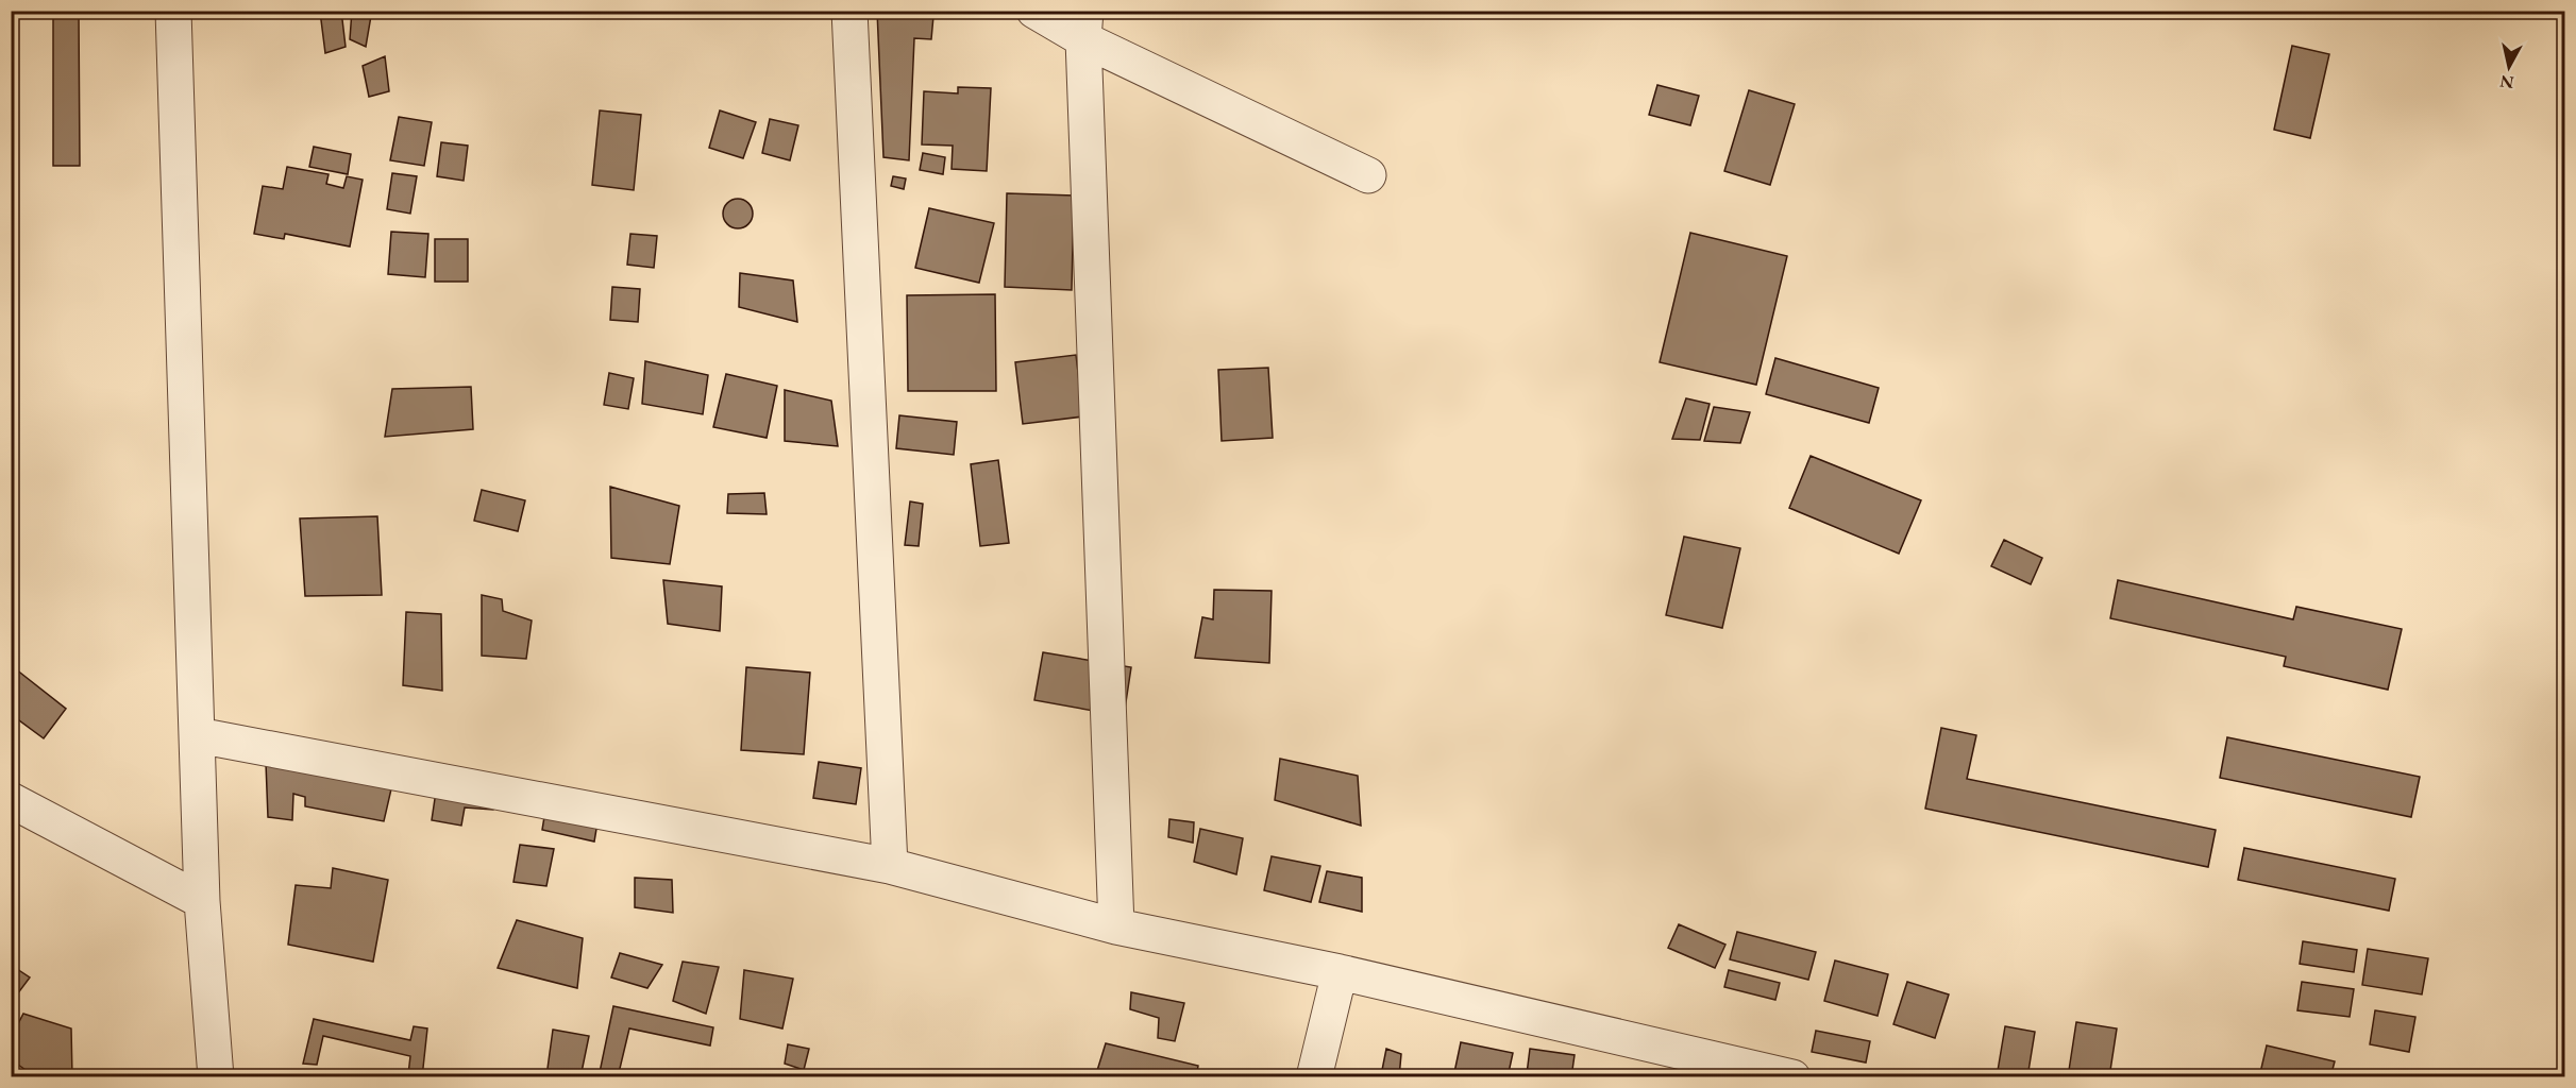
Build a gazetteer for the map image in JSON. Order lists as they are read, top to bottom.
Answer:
{
  "north": "bottom"
}
